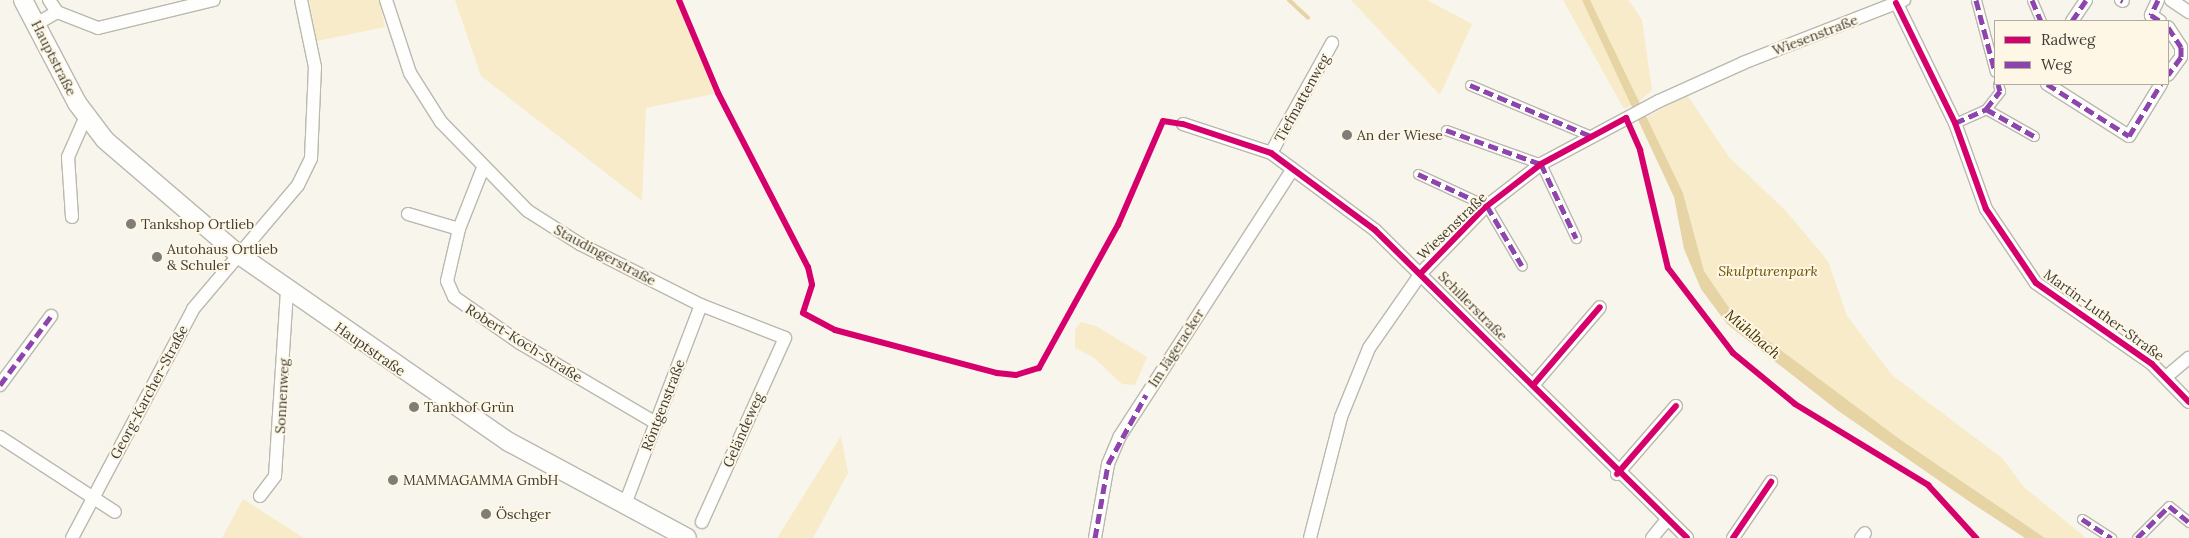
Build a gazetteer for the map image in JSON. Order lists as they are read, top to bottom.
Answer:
{
  "streets": {
    "main road": ["Hauptstraße"],
    "street": [
      "Wiesenstraße",
      "Tiefmattenweg",
      "Staudingerstraße",
      "Schillerstraße",
      "Martin-Luther-Straße",
      "Robert-Koch-Straße",
      "Im Jägeracker",
      "Georg-Karcher-Straße",
      "Sonnenweg",
      "Röntgenstraße",
      "Geländeweg"
    ]
  },
  "crossings": [
    ["Wiesenstraße", "Schillerstraße"],
    ["Wiesenstraße", "Martin-Luther-Straße"],
    ["Hauptstraße", "Georg-Karcher-Straße"],
    ["Hauptstraße", "Sonnenweg"],
    ["Hauptstraße", "Röntgenstraße"],
    ["Tiefmattenweg", "Schillerstraße"],
    ["Staudingerstraße", "Robert-Koch-Straße"],
    ["Staudingerstraße", "Röntgenstraße"],
    ["Staudingerstraße", "Geländeweg"],
    ["Schillerstraße", "Im Jägeracker"],
    ["Robert-Koch-Straße", "Röntgenstraße"]
  ],
  "water": ["Mühlbach"],
  "parks": ["Skulpturenpark"],
  "places": [
    "An der Wiese",
    "Tankshop Ortlieb",
    "Autohaus Ortlieb & Schuler",
    "Tankhof Grün",
    "MAMMAGAMMA GmbH",
    "Öschger"
  ],
  "legend": ["Radweg", "Weg"]
}
